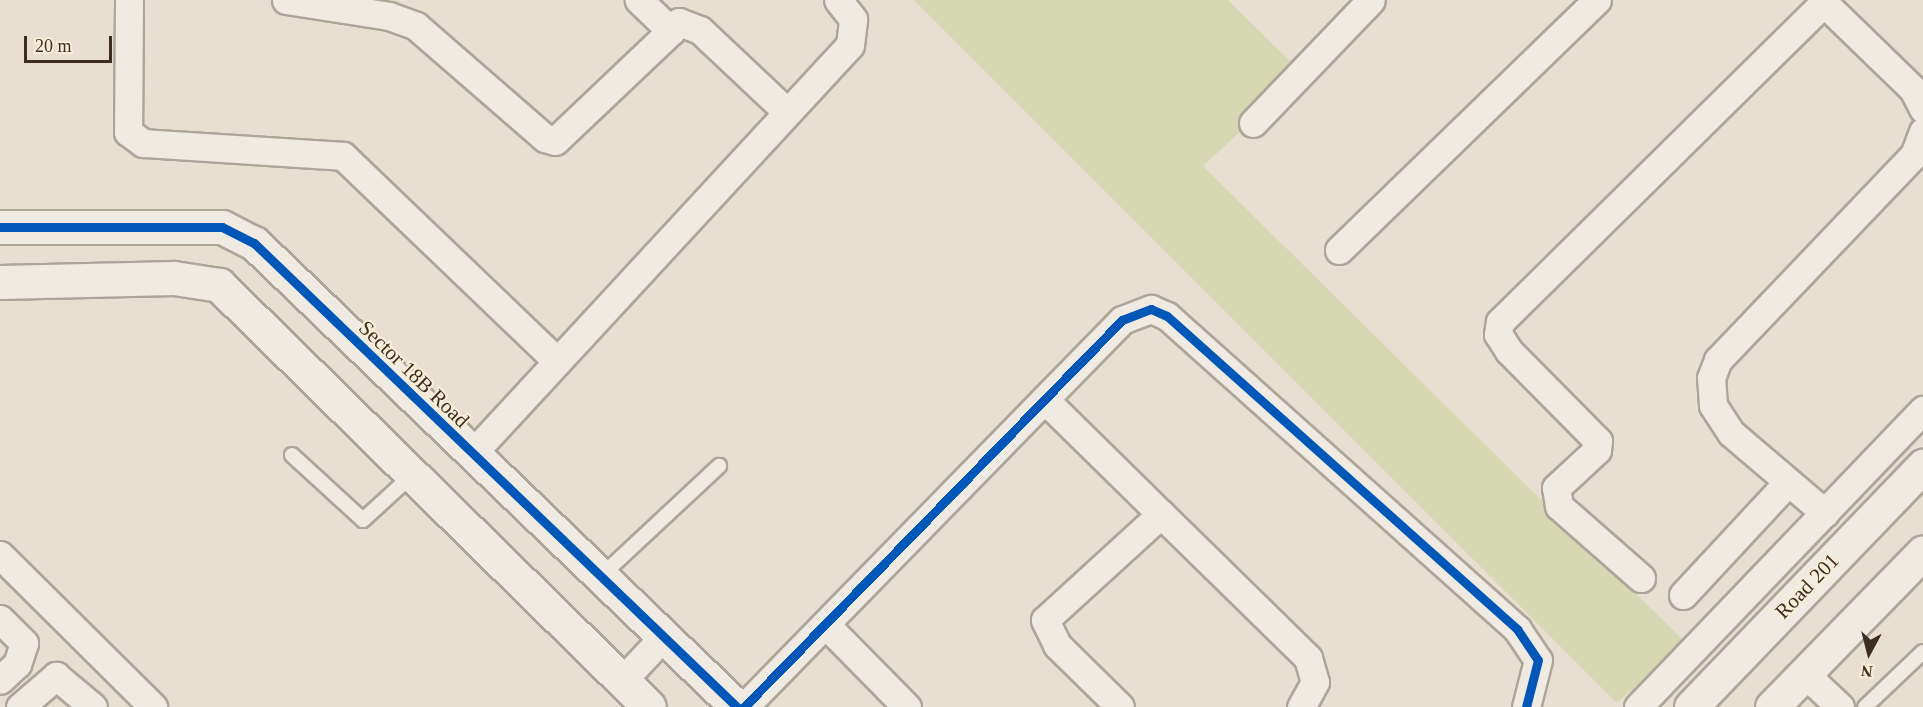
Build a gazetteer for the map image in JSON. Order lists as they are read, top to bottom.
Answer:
{
  "streets": {
    "street": ["Sector 18B Road", "Road 201"]
  },
  "scale_bar": "20 m",
  "north": "bottom"
}
